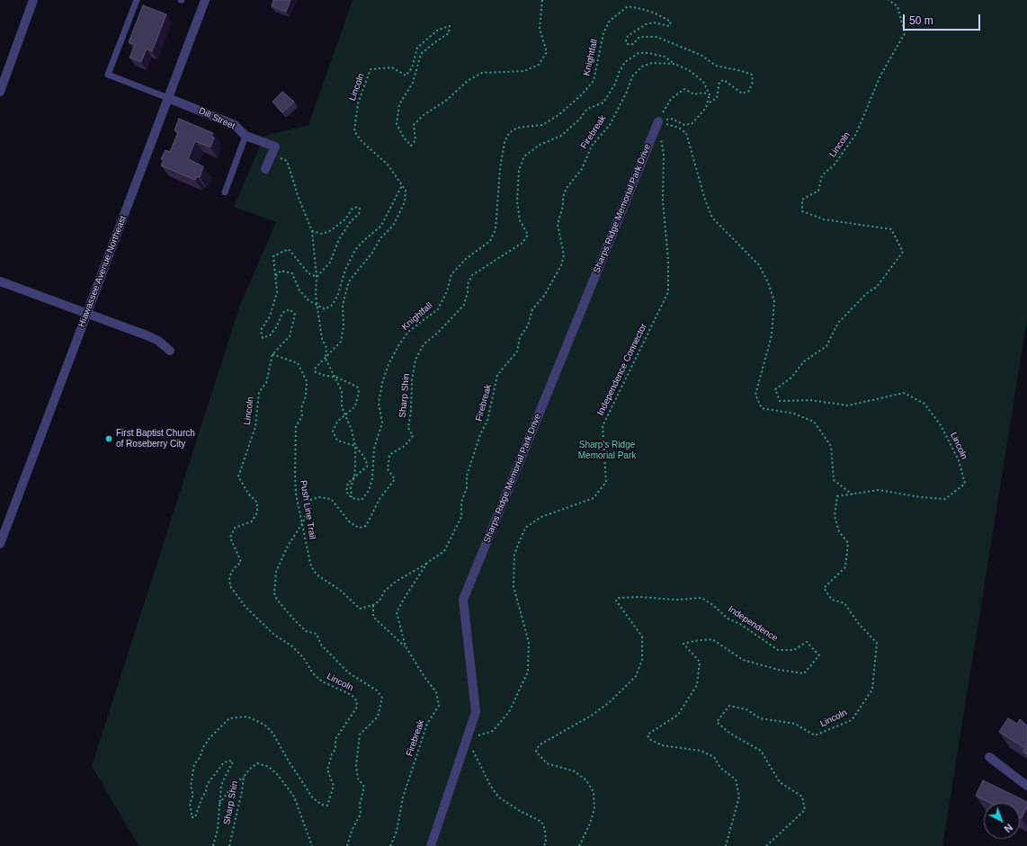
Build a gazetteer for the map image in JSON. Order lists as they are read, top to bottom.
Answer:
{
  "streets": {
    "street": ["Dill Street", "Sharps Ridge Memorial Park Drive", "Hiawassee Avenue Northeast"],
    "path": [
      "Knightfall",
      "Lincoln",
      "Firebreak",
      "Independence Connector",
      "Sharp Shin",
      "Push Line Trail",
      "Independence"
    ]
  },
  "crossings": [
    ["Lincoln", "Push Line Trail"],
    ["Dill Street", "Hiawassee Avenue Northeast"],
    ["Firebreak", "Sharp Shin"],
    ["Sharps Ridge Memorial Park Drive", "Independence Connector"],
    ["Sharp Shin", "Push Line Trail"]
  ],
  "parks": ["Sharp's Ridge Memorial Park"],
  "places": ["First Baptist Church of Roseberry City"],
  "scale_bar": "50 m",
  "north": "bottom right"
}
